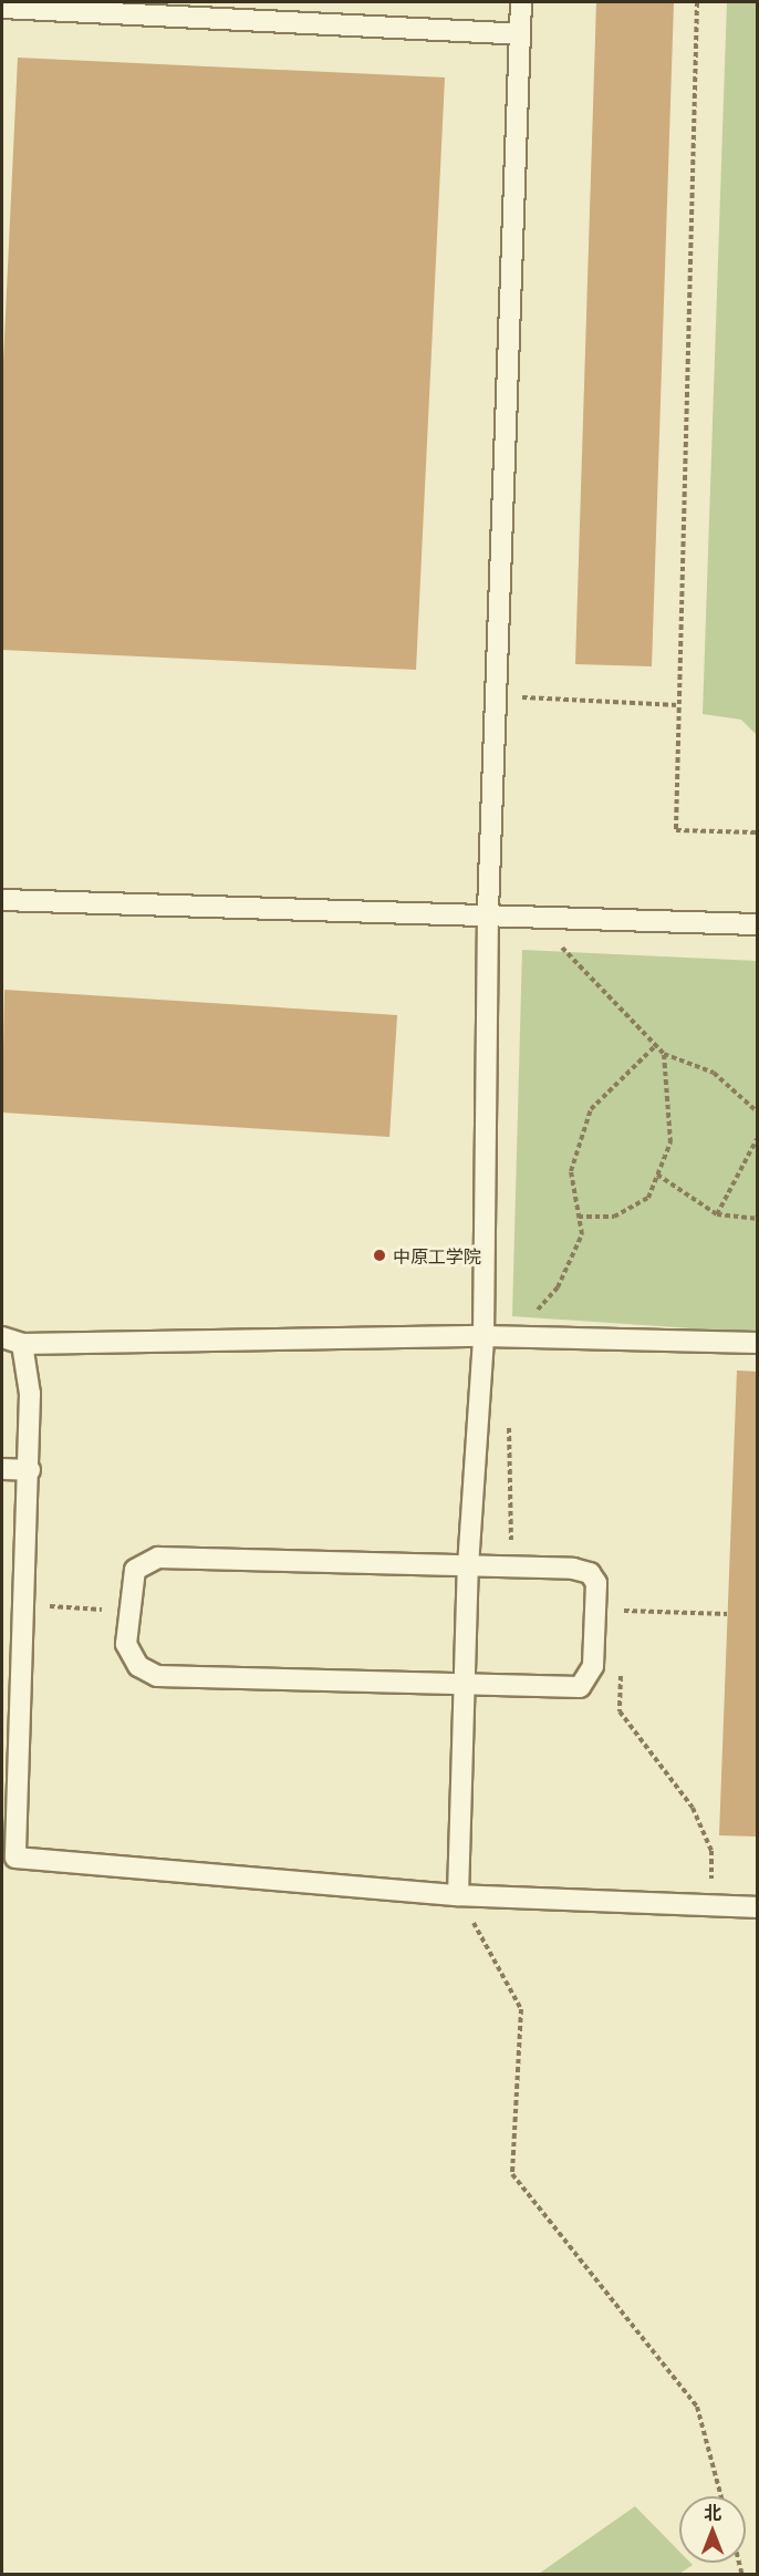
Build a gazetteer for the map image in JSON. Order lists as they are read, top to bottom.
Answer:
{
  "places": ["中原工学院"],
  "north": "top"
}
